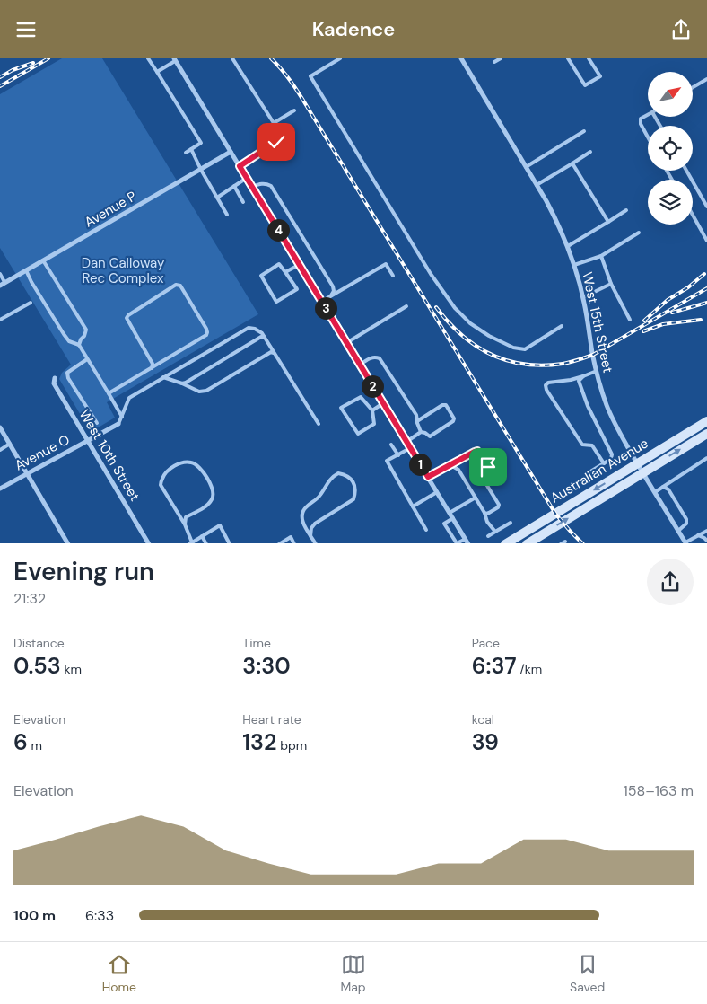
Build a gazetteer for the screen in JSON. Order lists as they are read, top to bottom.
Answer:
{
  "streets": {
    "main road": ["Australian Avenue"],
    "street": [
      "Avenue P",
      "West 15th Street",
      "Avenue O",
      "West 10th Street"
    ]
  },
  "crossings": [
    ["West 15th Street", "Australian Avenue"],
    ["Avenue O", "West 10th Street"]
  ],
  "parks": ["Dan Calloway Rec Complex"],
  "north": "top right",
  "page": {
    "header": "Kadence",
    "pins": [
      "4",
      "3",
      "2",
      "1"
    ],
    "heading": ["Evening run", "21:32"],
    "stats": [
      ["Distance", "0.53 km"],
      ["Time", "3:30"],
      ["Pace", "6:37 /km"],
      ["Elevation", "6 m"],
      ["Heart rate", "132 bpm"],
      ["kcal", "39"]
    ],
    "chart": ["Elevation", "158–163 m"],
    "list": [
      {
        "name": "100 m",
        "note": "6:33"
      }
    ],
    "tabs": ["Home", "Map", "Saved"]
  }
}
